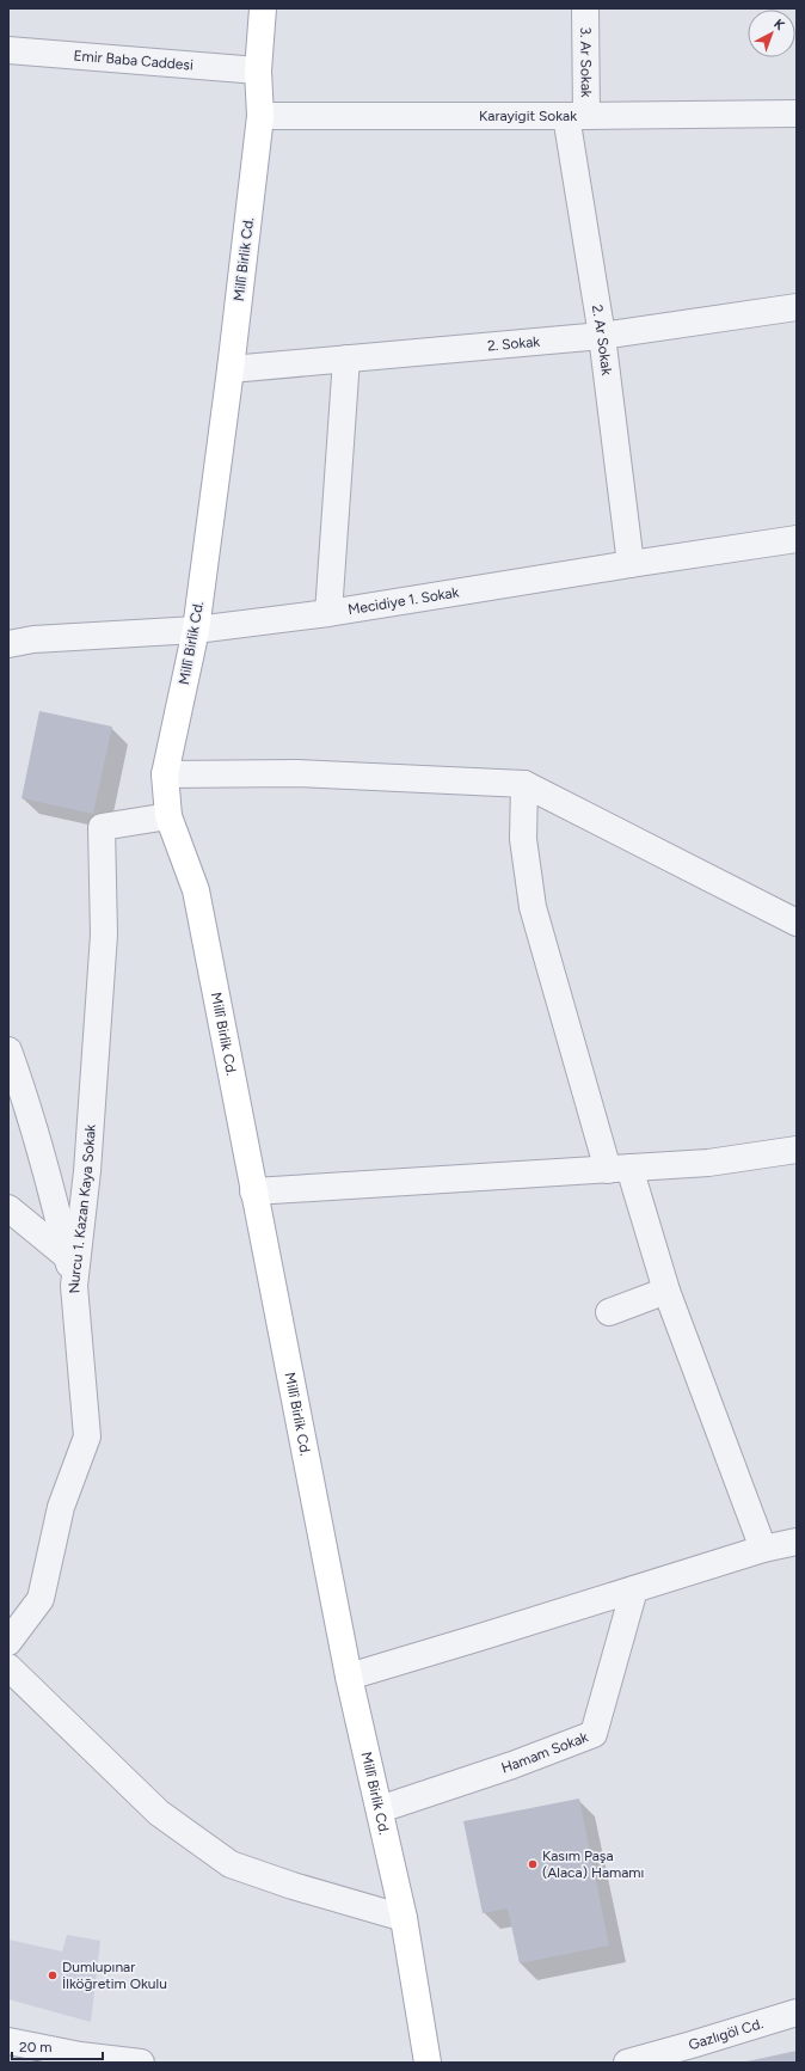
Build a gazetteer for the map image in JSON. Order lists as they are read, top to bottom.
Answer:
{
  "streets": {
    "main road": ["Millî Birlik Cd."],
    "street": [
      "Emir Baba Caddesi",
      "3. Ar Sokak",
      "Karayigit Sokak",
      "2. Ar Sokak",
      "2. Sokak",
      "Mecidiye 1. Sokak",
      "Nurcu 1. Kazan Kaya Sokak",
      "Hamam Sokak",
      "Gazlıgöl Cd."
    ]
  },
  "crossings": [
    ["Emir Baba Caddesi", "Millî Birlik Cd."],
    ["3. Ar Sokak", "Karayigit Sokak"],
    ["3. Ar Sokak", "2. Ar Sokak"],
    ["Karayigit Sokak", "Millî Birlik Cd."],
    ["Karayigit Sokak", "2. Ar Sokak"],
    ["Millî Birlik Cd.", "2. Sokak"],
    ["Millî Birlik Cd.", "Mecidiye 1. Sokak"],
    ["Millî Birlik Cd.", "Nurcu 1. Kazan Kaya Sokak"],
    ["Millî Birlik Cd.", "Hamam Sokak"],
    ["2. Ar Sokak", "2. Sokak"],
    ["2. Ar Sokak", "Mecidiye 1. Sokak"]
  ],
  "places": ["Kasım Paşa (Alaca) Hamamı", "Dumlupınar İlköğretim Okulu"],
  "scale_bar": "20 m",
  "north": "top right"
}
